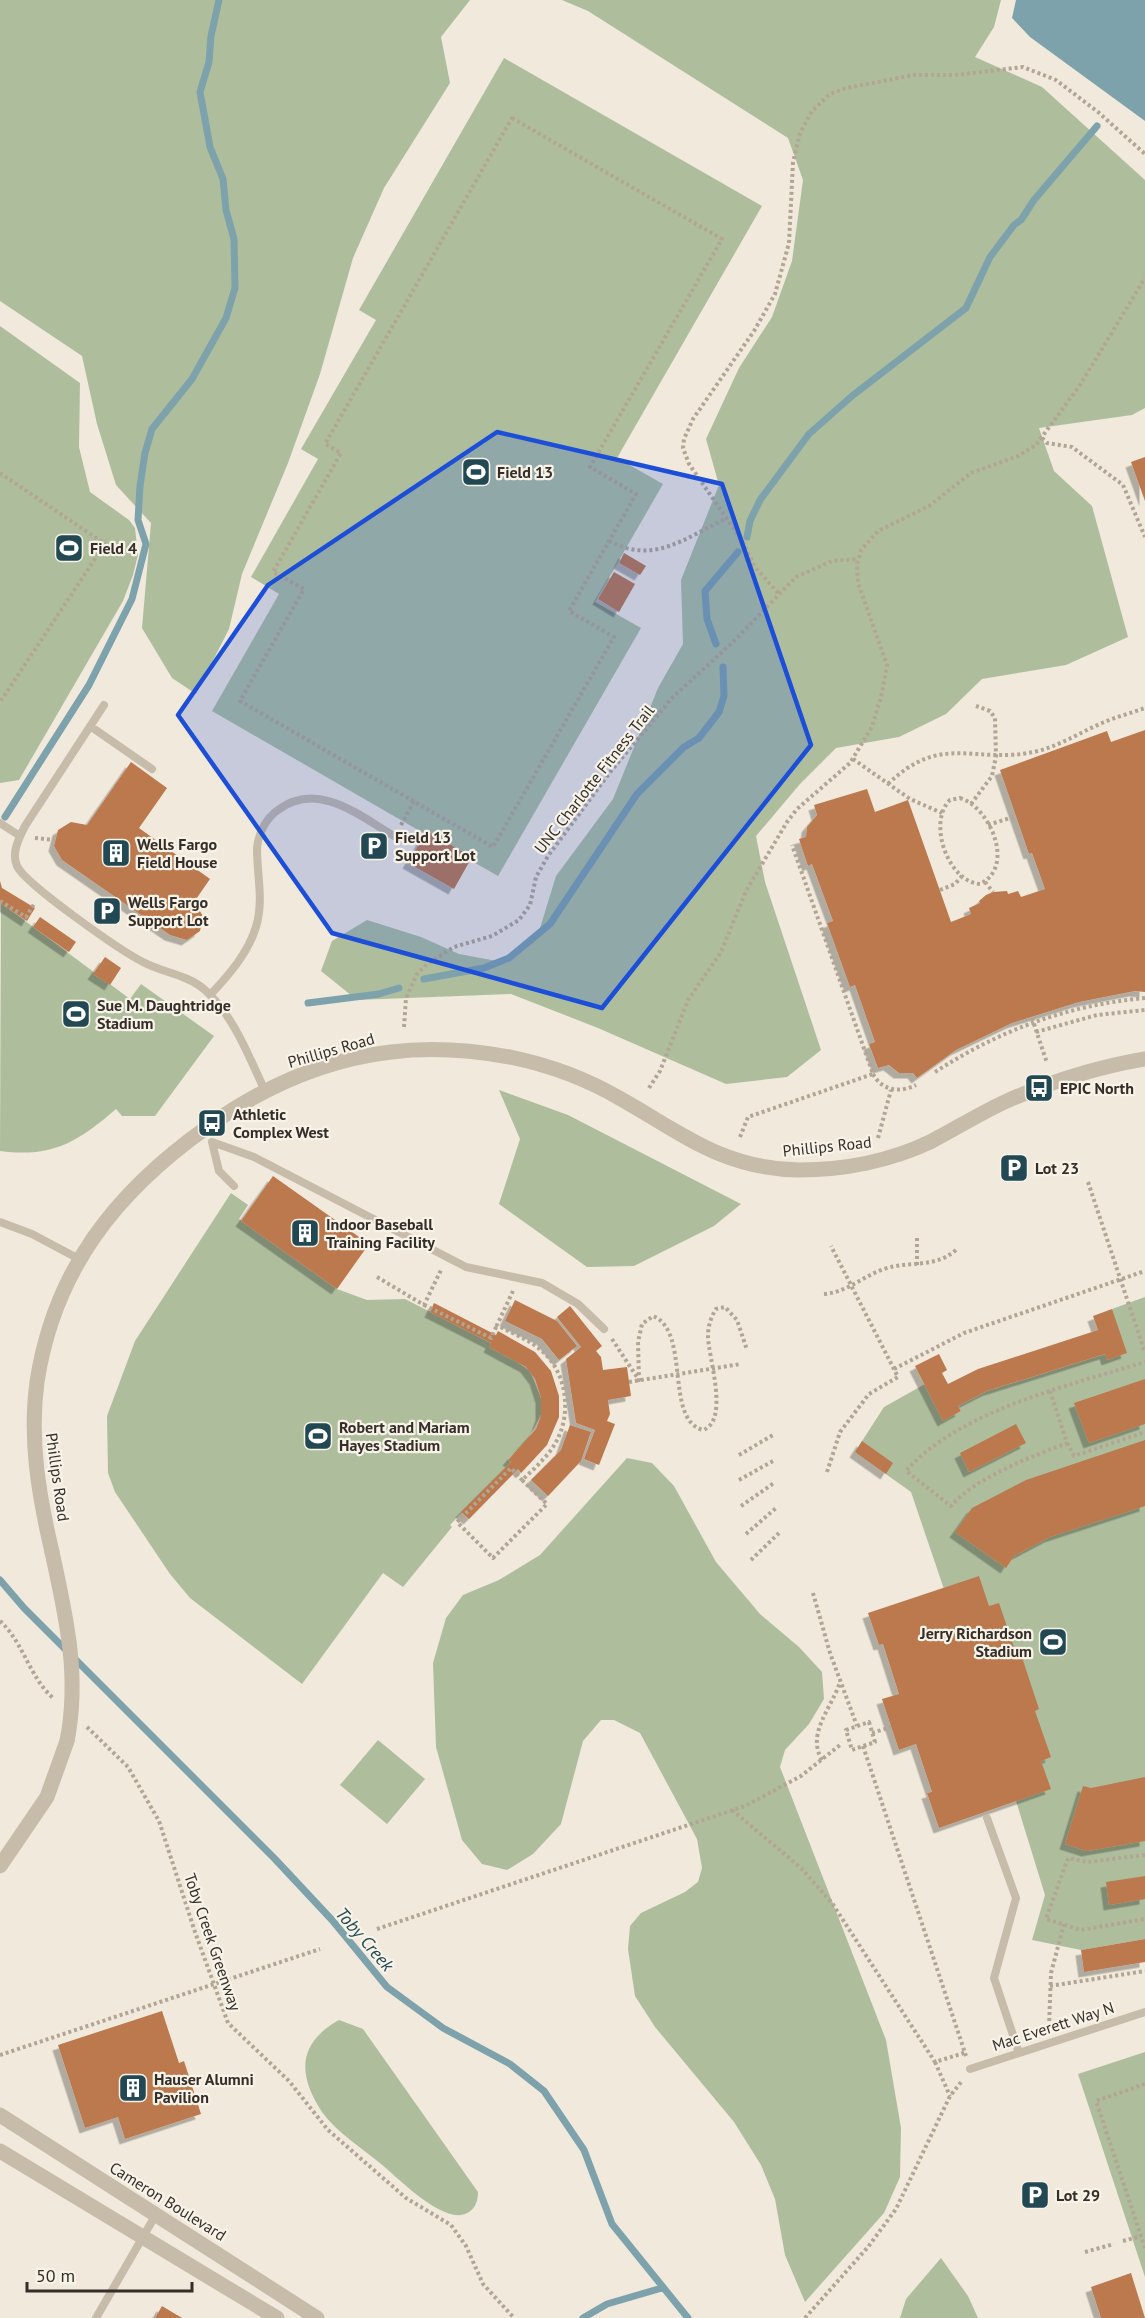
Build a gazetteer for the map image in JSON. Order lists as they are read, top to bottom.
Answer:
{
  "streets": {
    "street": ["Phillips Road", "Cameron Boulevard"],
    "lane": ["Mac Everett Way N"],
    "path": ["UNC Charlotte Fitness Trail", "Toby Creek Greenway"]
  },
  "water": ["Toby Creek"],
  "places": {
    "sports": [
      "Field 13",
      "Field 4",
      "Sue M. Daughtridge Stadium",
      "Robert and Mariam Hayes Stadium",
      "Jerry Richardson Stadium"
    ],
    "parking": [
      "Field 13 Support Lot",
      "Wells Fargo Support Lot",
      "Lot 23",
      "Lot 29"
    ],
    "building": ["Wells Fargo Field House", "Indoor Baseball Training Facility", "Hauser Alumni Pavilion"],
    "bus stop": ["EPIC North", "Athletic Complex West"]
  },
  "scale_bar": "50 m"
}
